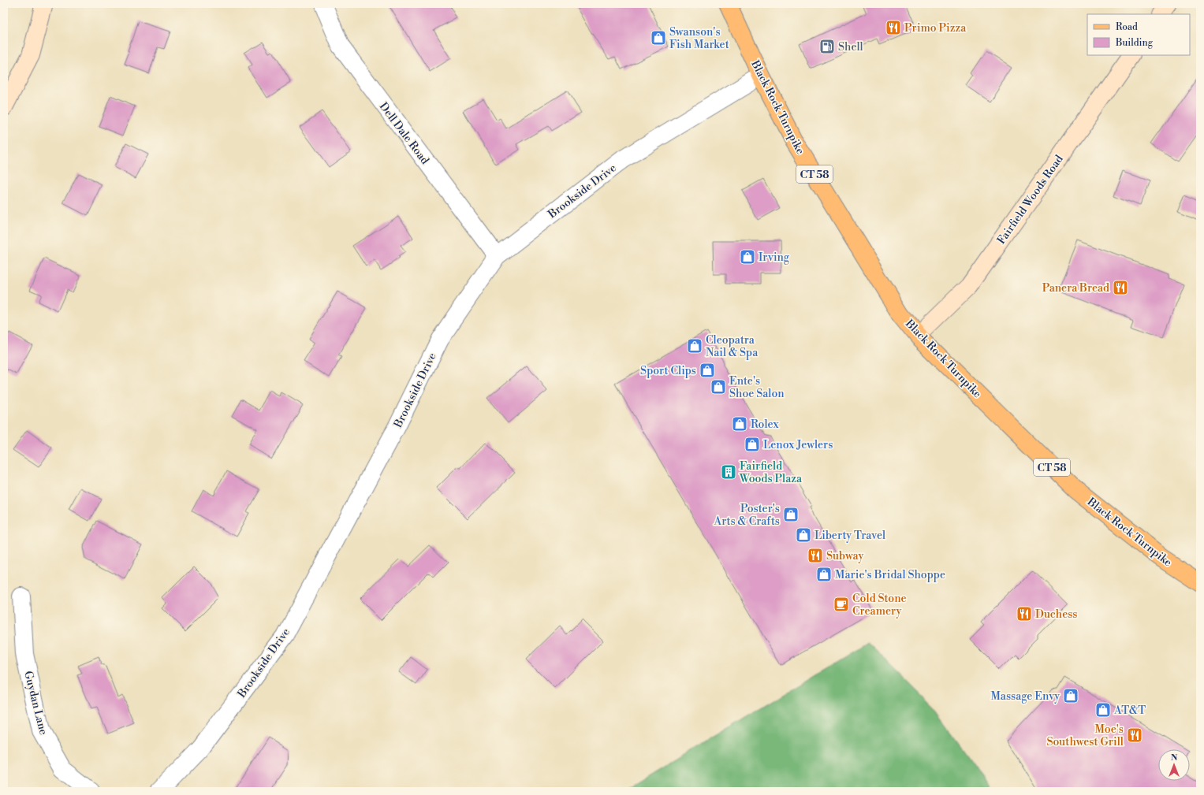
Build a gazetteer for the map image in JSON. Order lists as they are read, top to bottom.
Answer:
{
  "streets": {
    "main road": ["Black Rock Turnpike", "CT 58", "Fairfield Woods Road"],
    "street": ["Dell Dale Road", "Brookside Drive", "Guydan Lane"]
  },
  "crossings": [
    ["Black Rock Turnpike", "Brookside Drive"],
    ["Black Rock Turnpike", "Fairfield Woods Road"],
    ["Dell Dale Road", "Brookside Drive"]
  ],
  "places": {
    "restaurant": [
      "Primo Pizza",
      "Panera Bread",
      "Subway",
      "Duchess",
      "Moe's Southwest Grill"
    ],
    "shop": [
      "Swanson's Fish Market",
      "Irving",
      "Cleopatra Nail & Spa",
      "Sport Clips",
      "Ente's Shoe Salon",
      "Rolex",
      "Lenox Jewlers",
      "Poster's Arts & Crafts",
      "Liberty Travel",
      "Marie's Bridal Shoppe",
      "Massage Envy",
      "AT&T"
    ],
    "fuel station": ["Shell"],
    "building": ["Fairfield Woods Plaza"],
    "cafe": ["Cold Stone Creamery"]
  },
  "legend": ["Road", "Building"],
  "north": "top"
}
